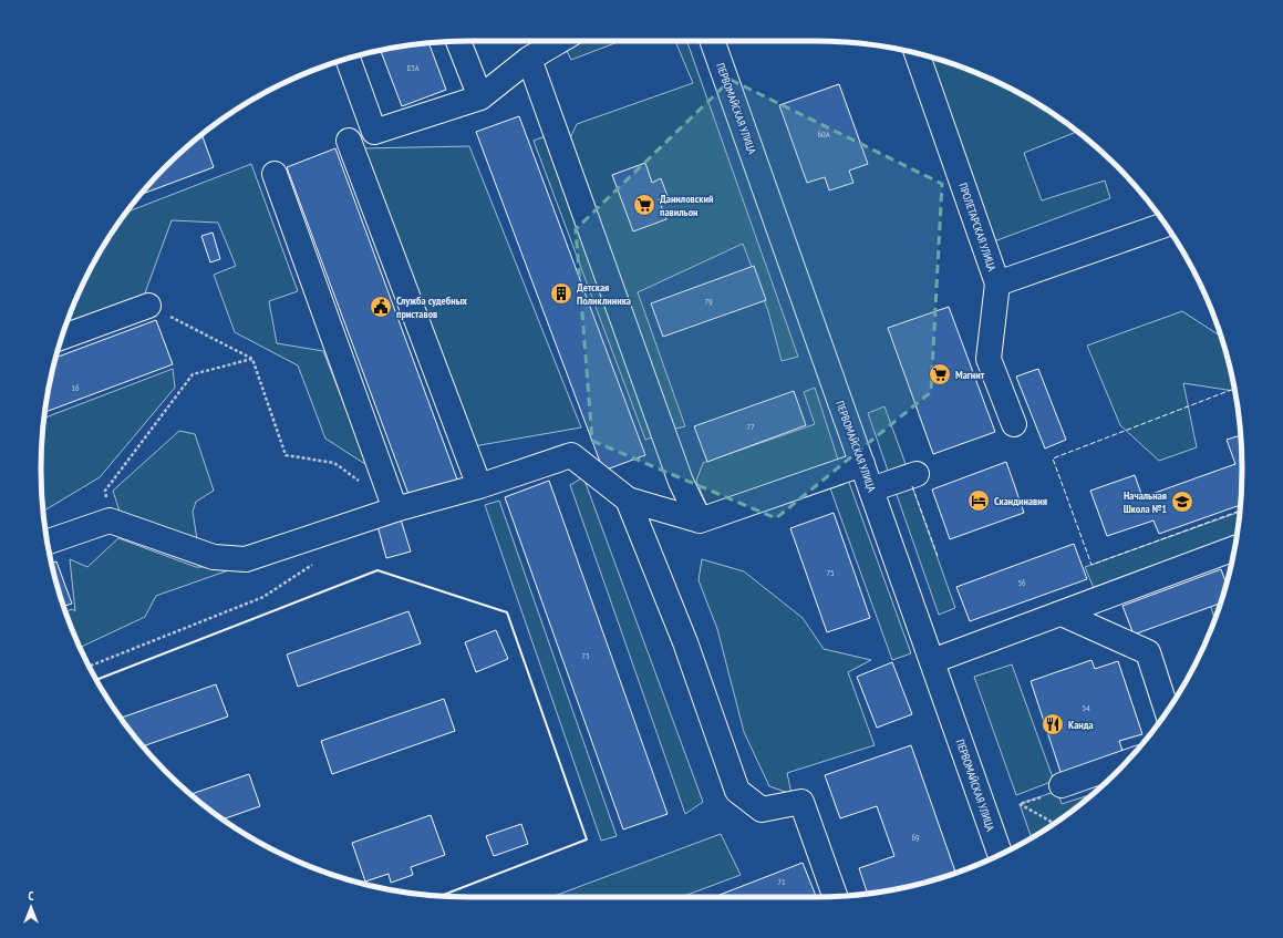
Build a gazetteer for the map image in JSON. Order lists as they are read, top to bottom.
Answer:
{
  "streets": {
    "main road": ["ПЕРВОМАЙСКАЯ УЛИЦА", "ПРОЛЕТАРСКАЯ УЛИЦА"]
  },
  "places": {
    "supermarket": ["Даниловский павильон", "Магнит"],
    "building": ["Детская Поликлиника"],
    "public building": ["Служба судебных приставов"],
    "hotel": ["Скандинавия"],
    "school or university": ["Начальная Школа №1"],
    "restaurant": ["Канда"]
  },
  "house_numbers": [
    "83А",
    "60А",
    "79",
    "16",
    "77",
    "75",
    "56",
    "73",
    "54",
    "69",
    "71"
  ],
  "north": "top"
}
